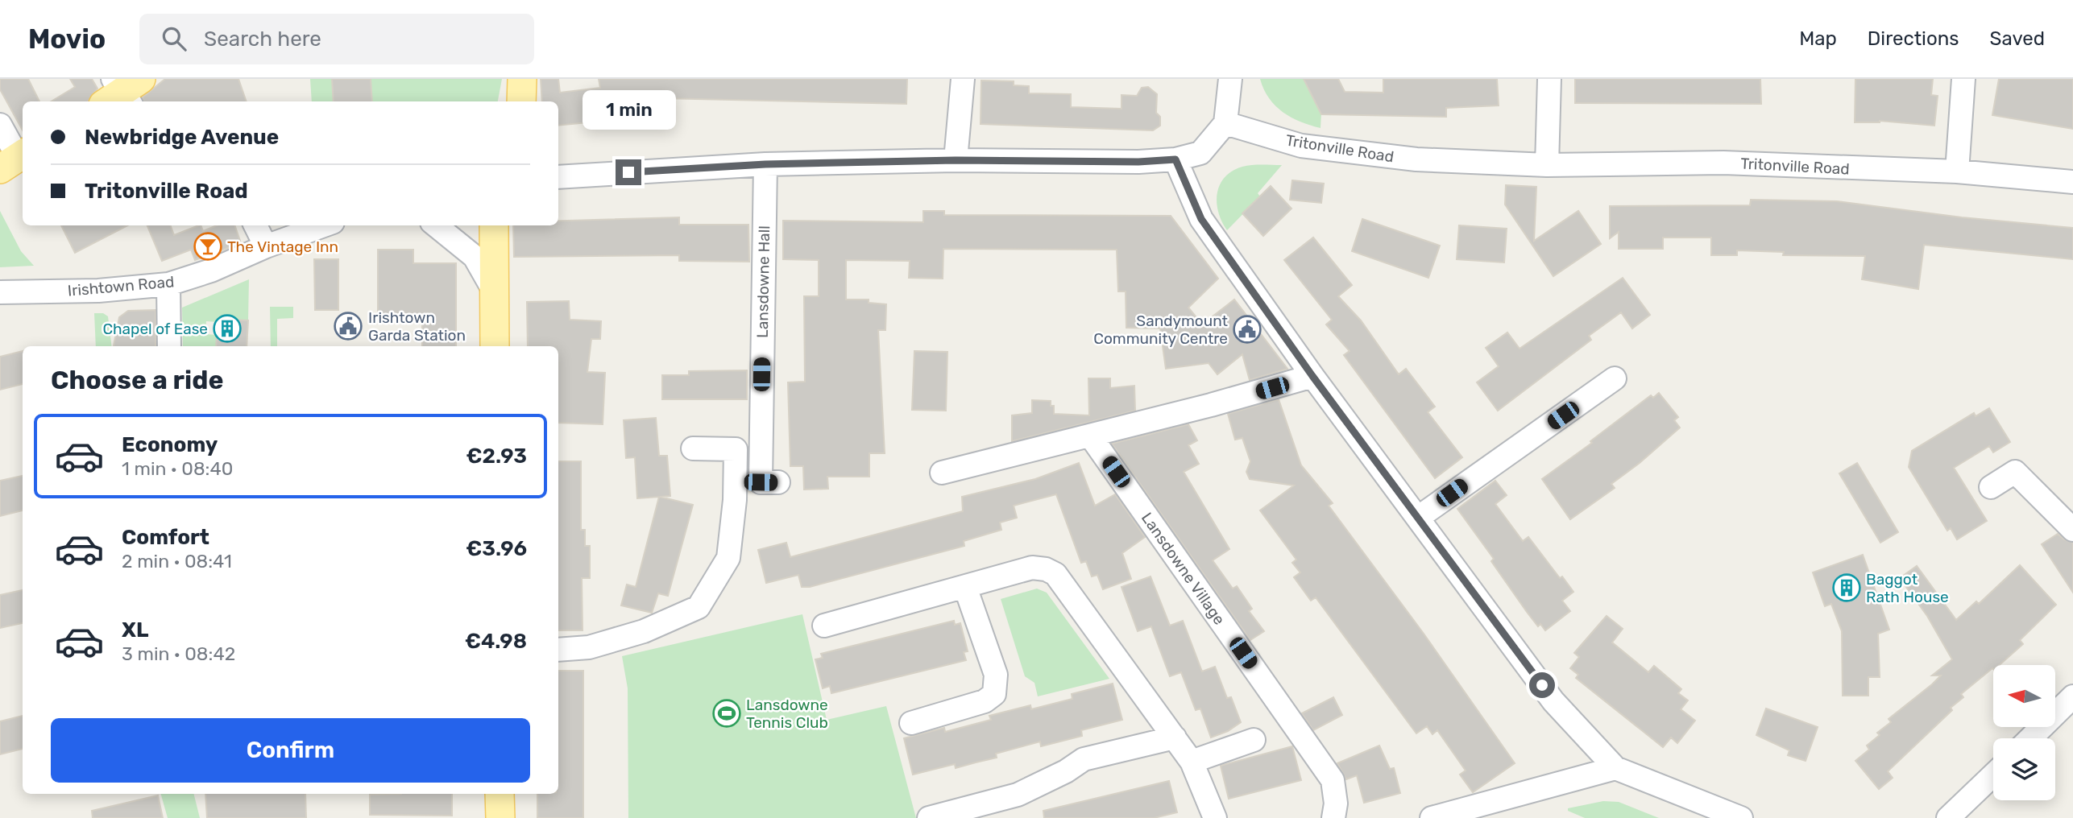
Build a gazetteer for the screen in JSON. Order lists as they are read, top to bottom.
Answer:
{
  "streets": {
    "street": [
      "Tritonville Road",
      "Lansdowne Hall",
      "Irishtown Road",
      "Lansdowne Village"
    ]
  },
  "places": {
    "bar": ["The Vintage Inn"],
    "public building": ["Irishtown Garda Station", "Sandymount Community Centre"],
    "building": ["Chapel of Ease", "Baggot Rath House"],
    "sports": ["Lansdowne Tennis Club"]
  },
  "north": "left",
  "page": {
    "header": "Movio",
    "search": "Search here",
    "nav": ["Map", "Directions", "Saved"],
    "bubble": "1 min",
    "banner": ["Newbridge Avenue", "Tritonville Road"],
    "heading": "Choose a ride",
    "list": [
      {
        "name": "Economy",
        "note": "1 min · 08:40",
        "value": "€2.93"
      },
      {
        "name": "Comfort",
        "note": "2 min · 08:41",
        "value": "€3.96"
      },
      {
        "name": "XL",
        "note": "3 min · 08:42",
        "value": "€4.98"
      }
    ],
    "buttons": "Confirm"
  }
}
